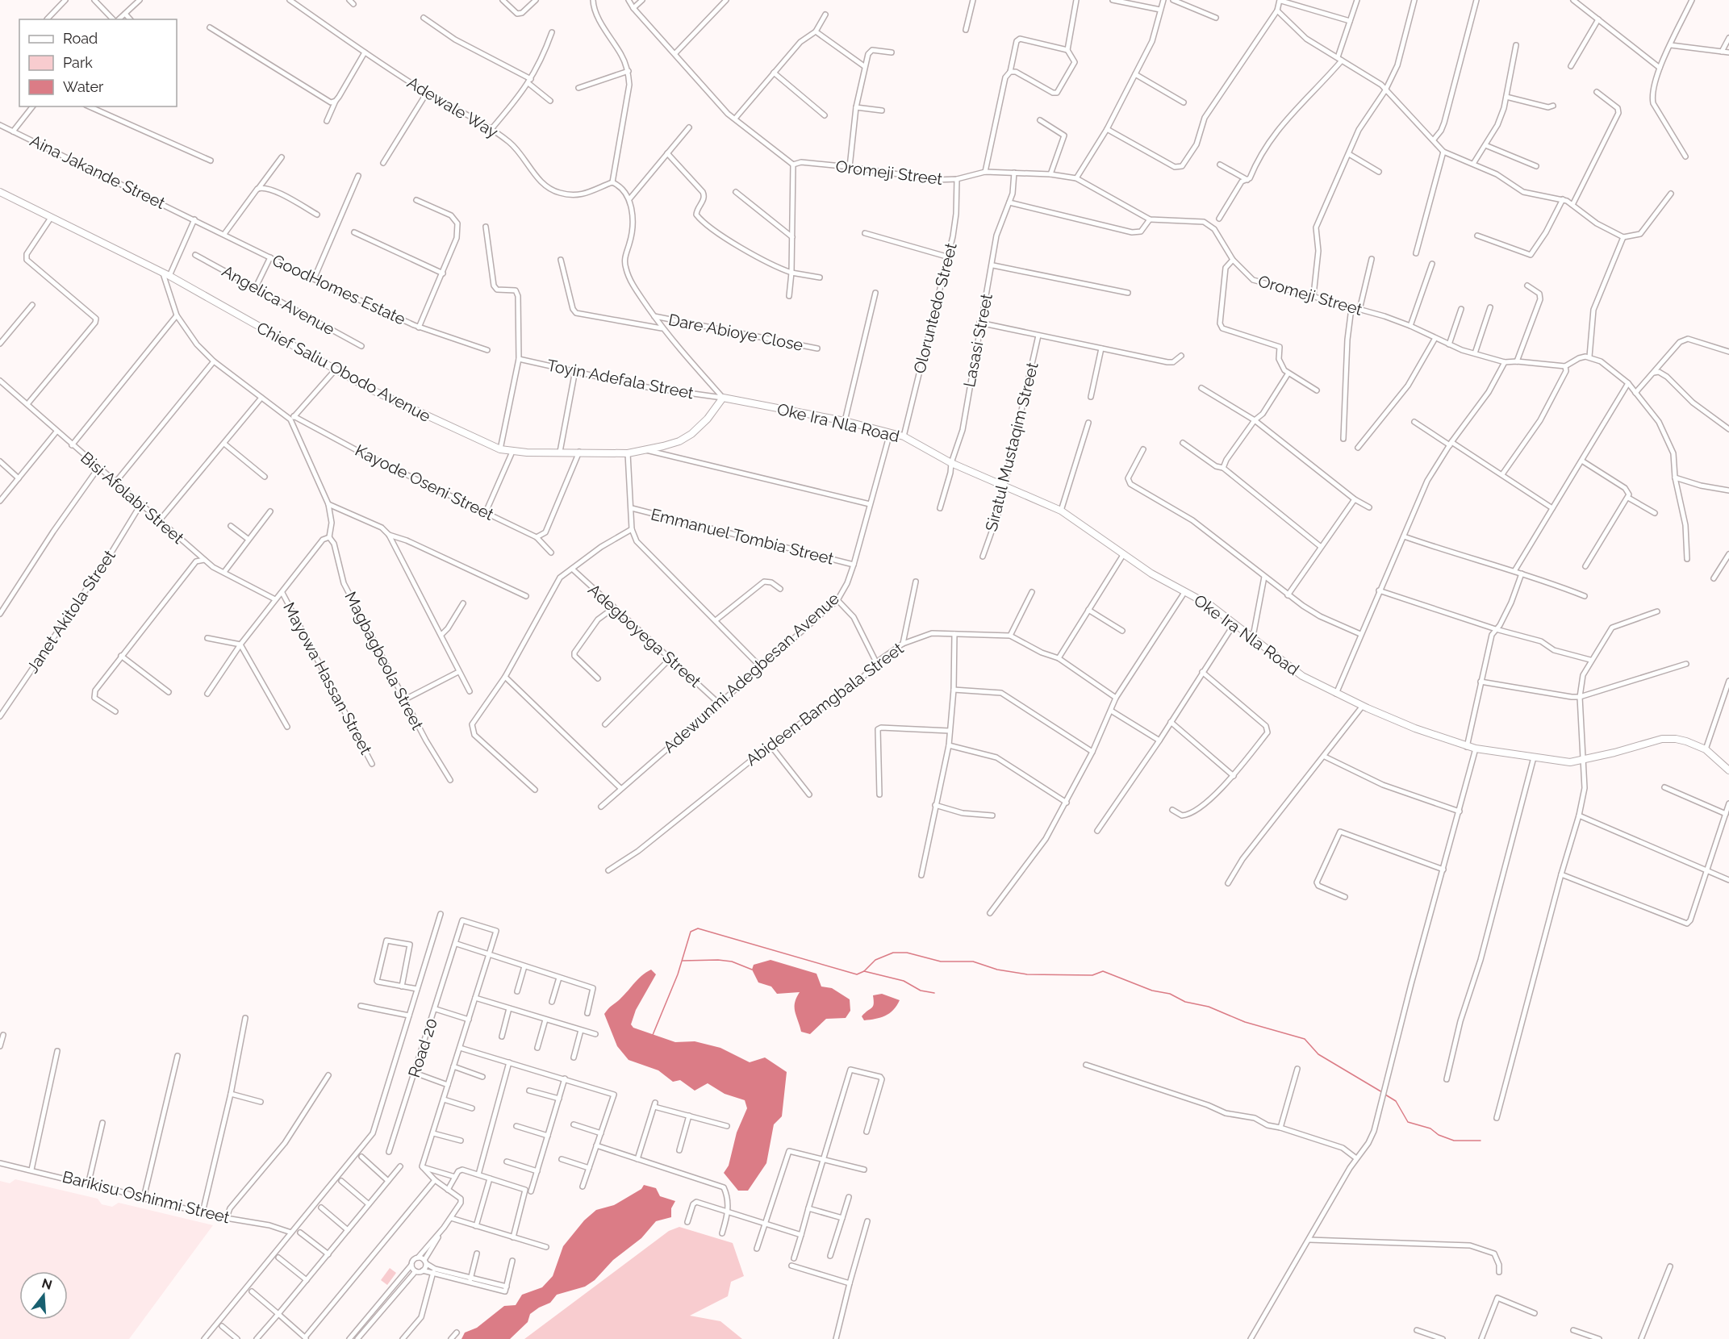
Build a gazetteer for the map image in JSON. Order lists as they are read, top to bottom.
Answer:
{
  "streets": {
    "street": [
      "Adewale Way",
      "Aina Jakande Street",
      "Oromeji Street",
      "GoodHomes Estate",
      "Angelica Avenue",
      "Oloruntedo Street",
      "Dare Abioye Close",
      "Lasasi Street",
      "Chief Saliu Obodo Avenue",
      "Toyin Adefala Street",
      "Oke Ira Nla Road",
      "Siratul Mustaqim Street",
      "Kayode Oseni Street",
      "Bisi Afolabi Street",
      "Emmanuel Tombia Street",
      "Janet Akitola Street",
      "Adegboyega Street",
      "Magbagbeola Street",
      "Adewunmi Adegbesan Avenue",
      "Mayowa Hassan Street",
      "Abideen Bamgbala Street",
      "Road 20",
      "Barikisu Oshinmi Street"
    ]
  },
  "crossings": [
    ["Aina Jakande Street", "GoodHomes Estate"],
    ["Oromeji Street", "Oloruntedo Street"],
    ["Oromeji Street", "Lasasi Street"],
    ["Oloruntedo Street", "Oke Ira Nla Road"],
    ["Lasasi Street", "Oke Ira Nla Road"],
    ["Chief Saliu Obodo Avenue", "Toyin Adefala Street"],
    ["Chief Saliu Obodo Avenue", "Oke Ira Nla Road"],
    ["Chief Saliu Obodo Avenue", "Kayode Oseni Street"],
    ["Toyin Adefala Street", "Oke Ira Nla Road"],
    ["Oke Ira Nla Road", "Siratul Mustaqim Street"],
    ["Oke Ira Nla Road", "Adewunmi Adegbesan Avenue"],
    ["Bisi Afolabi Street", "Janet Akitola Street"],
    ["Emmanuel Tombia Street", "Adegboyega Street"],
    ["Emmanuel Tombia Street", "Adewunmi Adegbesan Avenue"],
    ["Adegboyega Street", "Adewunmi Adegbesan Avenue"]
  ],
  "legend": ["Road", "Park", "Water"],
  "north": "top"
}
